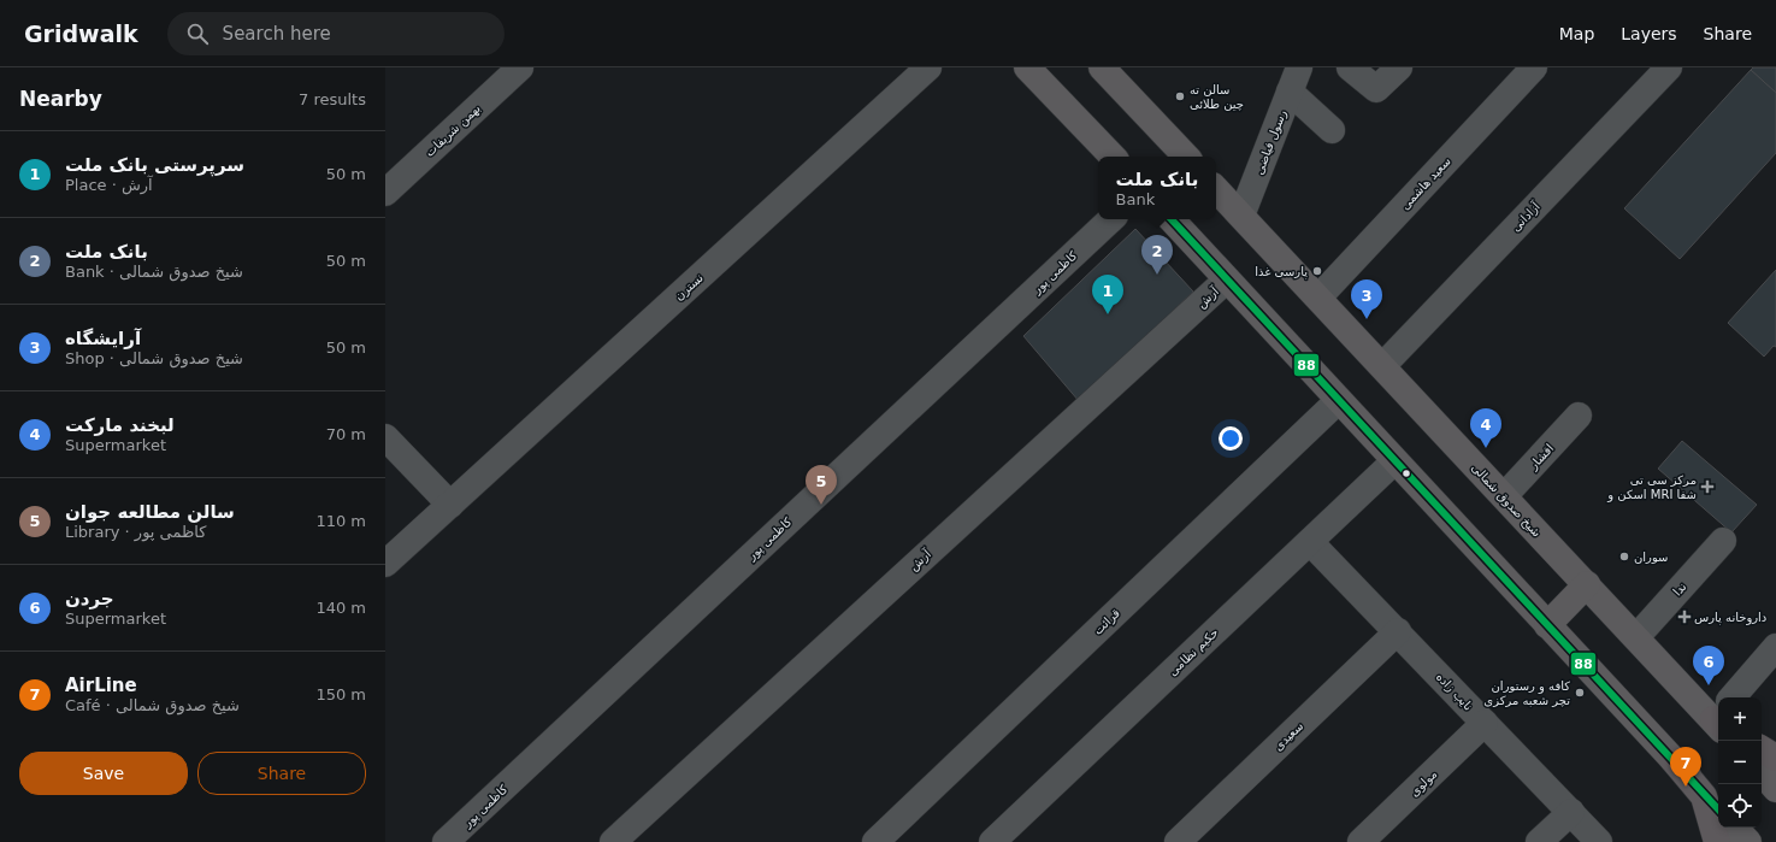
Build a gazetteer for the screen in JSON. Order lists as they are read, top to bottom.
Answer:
{
  "streets": {
    "main road": ["شیخ صدوق شمالی"],
    "street": [
      "بهمن شریفات",
      "رسول فیاضی",
      "سعید هاشمی",
      "آزادانی",
      "کاظمی پور",
      "نسترن",
      "آرش",
      "افشار",
      "ندا",
      "قرائت",
      "حکیم نظامی",
      "نایب زاده",
      "سعیدی",
      "مولوی"
    ]
  },
  "crossings": [
    ["رسول فیاضی", "شیخ صدوق شمالی"],
    ["سعید هاشمی", "شیخ صدوق شمالی"],
    ["آزادانی", "شیخ صدوق شمالی"],
    ["افشار", "شیخ صدوق شمالی"],
    ["شیخ صدوق شمالی", "ندا"],
    ["حکیم نظامی", "نایب زاده"],
    ["نایب زاده", "سعیدی"],
    ["نایب زاده", "مولوی"]
  ],
  "places": {
    "other": [
      "سالن ته چین طلائی",
      "پارسی غذا",
      "سوران",
      "کافه و رستوران تچر شعبه مرکزی"
    ],
    "health": ["مرکز سی تی اسکن و MRI شفا", "داروخانه پارس"]
  },
  "lines": ["transit line 88"],
  "page": {
    "header": "Gridwalk",
    "search": "Search here",
    "nav": ["Map", "Layers", "Share"],
    "heading": ["Nearby", "7 results"],
    "list": [
      {
        "mark": "1",
        "name": "سرپرستی بانک ملت",
        "note": "Place · آرش",
        "value": "50 m"
      },
      {
        "mark": "2",
        "name": "بانک ملت",
        "note": "Bank · شیخ صدوق شمالی",
        "value": "50 m"
      },
      {
        "mark": "3",
        "name": "آرایشگاه",
        "note": "Shop · شیخ صدوق شمالی",
        "value": "50 m"
      },
      {
        "mark": "4",
        "name": "لبخند مارکت",
        "note": "Supermarket",
        "value": "70 m"
      },
      {
        "mark": "5",
        "name": "سالن مطالعه جوان",
        "note": "Library · کاظمی پور",
        "value": "110 m"
      },
      {
        "mark": "6",
        "name": "جردن",
        "note": "Supermarket",
        "value": "140 m"
      },
      {
        "mark": "7",
        "name": "AirLine",
        "note": "Café · شیخ صدوق شمالی",
        "value": "150 m"
      }
    ],
    "popup": ["بانک ملت", "Bank"],
    "pins": [
      "2",
      "1",
      "3",
      "4",
      "5",
      "6",
      "7"
    ],
    "map_buttons": ["+", "−"],
    "buttons": ["Save", "Share"]
  }
}
